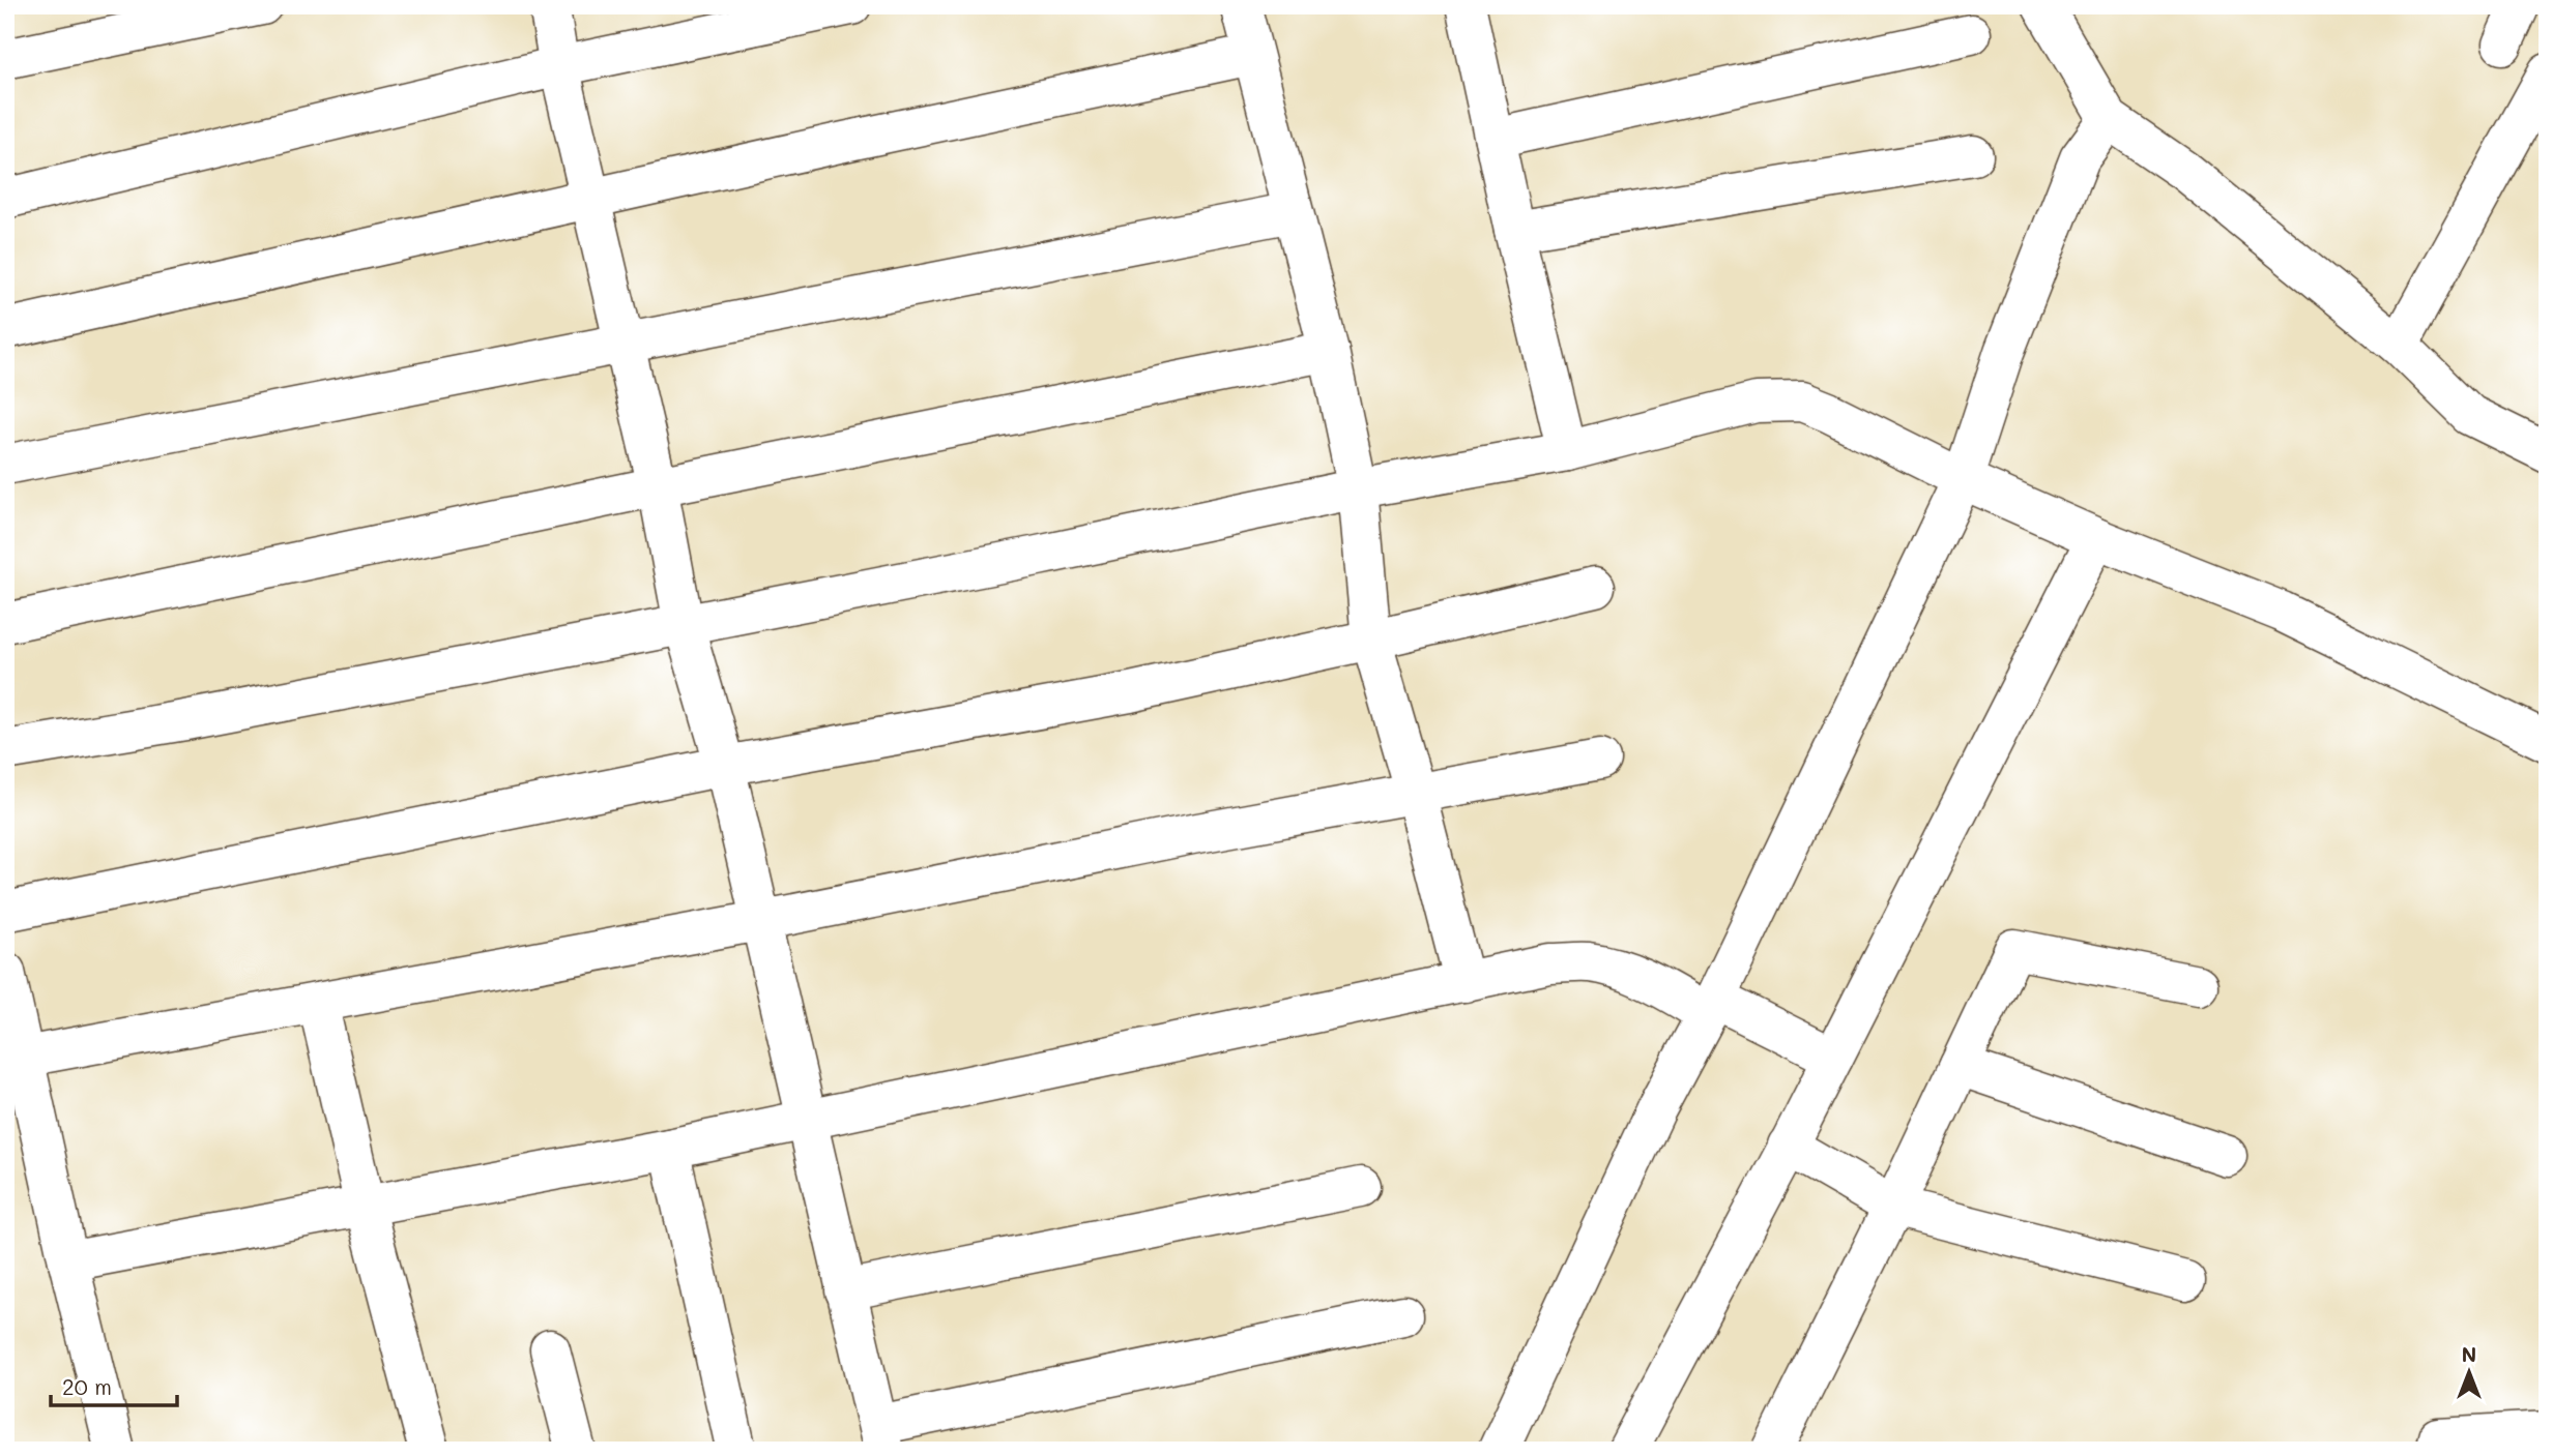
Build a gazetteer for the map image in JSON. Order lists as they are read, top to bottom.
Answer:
{
  "scale_bar": "20 m",
  "north": "top"
}
